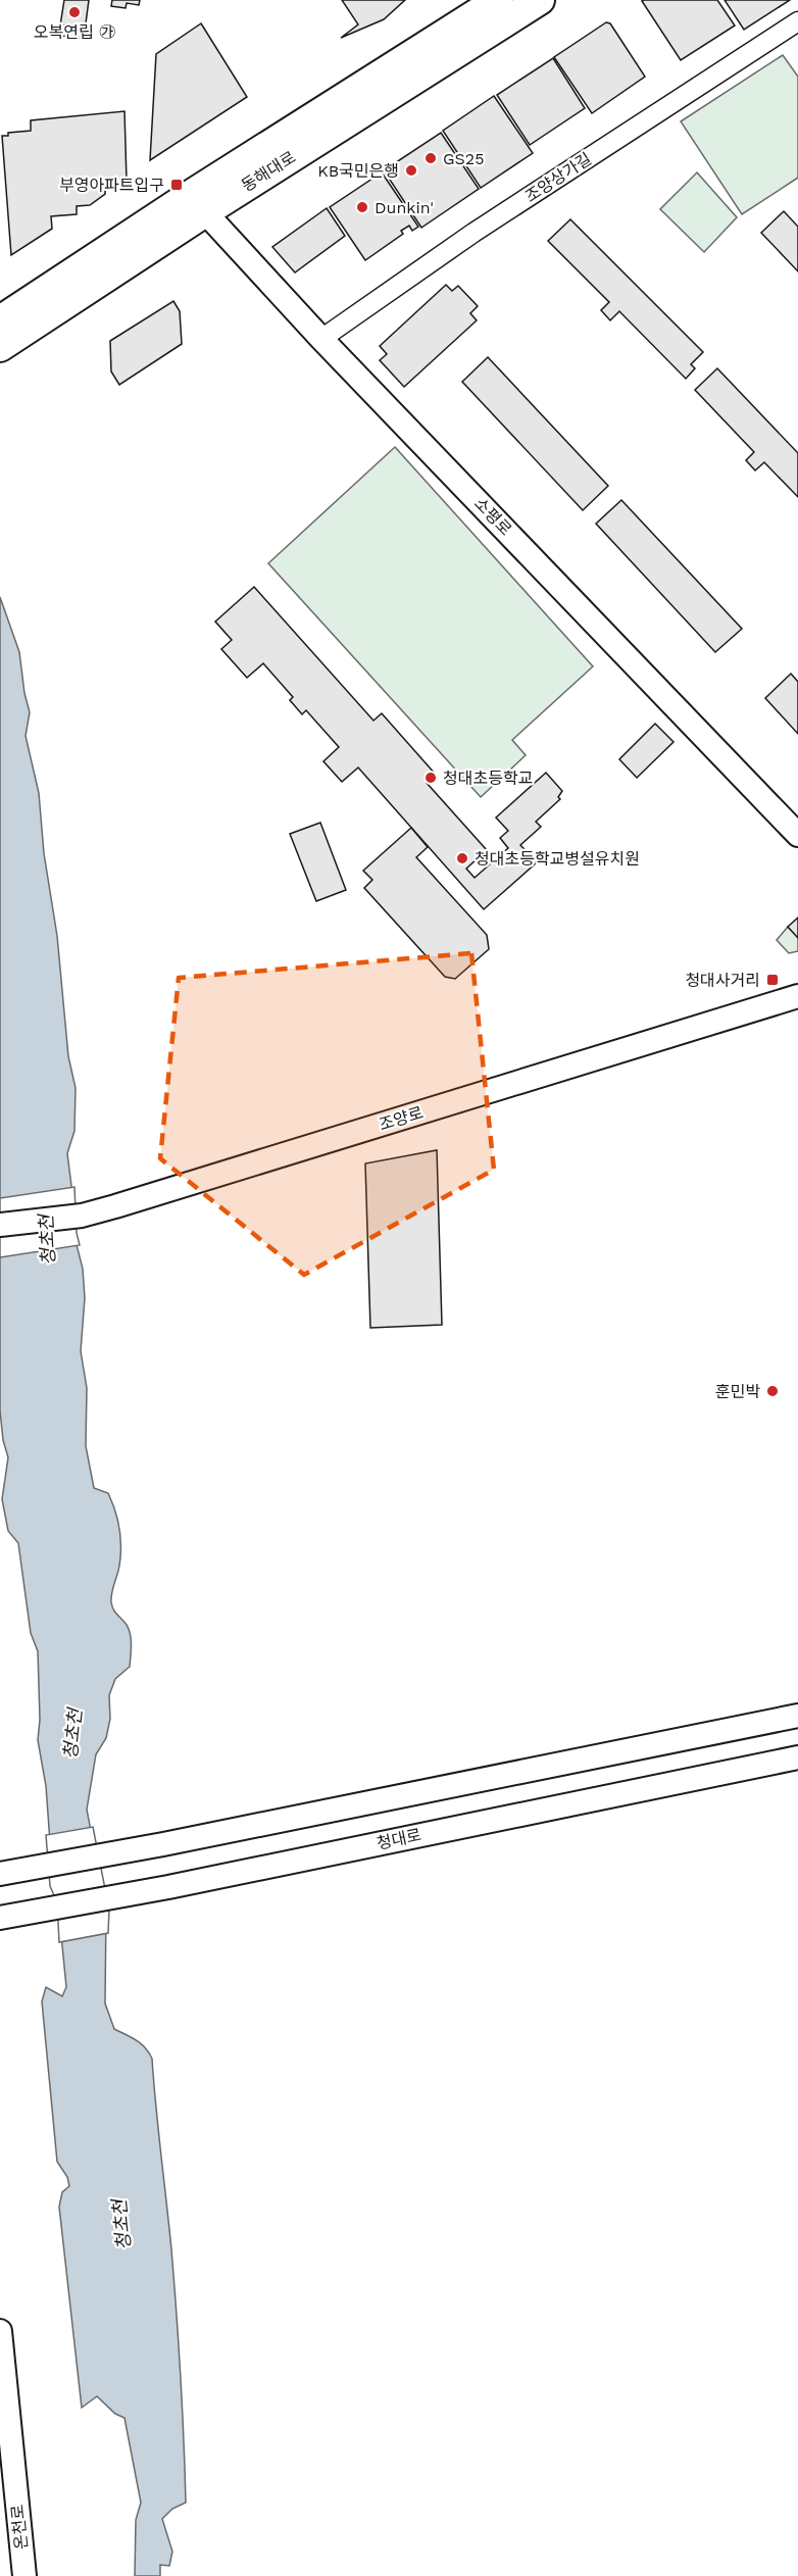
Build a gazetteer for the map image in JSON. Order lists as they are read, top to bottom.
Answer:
{
  "streets": {
    "main road": ["동해대로"],
    "street": [
      "조양상가길",
      "소평로",
      "조양로",
      "청대로",
      "온천로"
    ]
  },
  "crossings": [
    ["동해대로", "소평로"],
    ["조양상가길", "소평로"]
  ],
  "water": ["청초천"],
  "places": {
    "other": [
      "오복연립 ㉮",
      "GS25",
      "KB국민은행",
      "Dunkin'",
      "청대초등학교",
      "청대초등학교병설유치원",
      "훈민박"
    ],
    "transit": ["부영아파트입구", "청대사거리"]
  }
}
